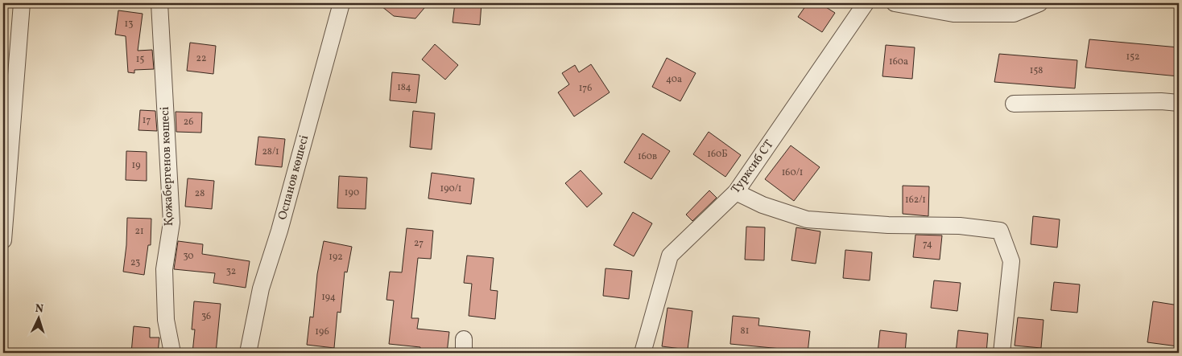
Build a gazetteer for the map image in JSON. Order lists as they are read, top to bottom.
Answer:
{
  "streets": {
    "street": ["Қожабергенов көшесі", "Турксиб СТ", "Оспанов көшесі"]
  },
  "house_numbers": [
    "13",
    "152",
    "22",
    "15",
    "160а",
    "158",
    "40а",
    "184",
    "176",
    "17",
    "26",
    "28/1",
    "160Б",
    "160в",
    "19",
    "160/1",
    "190/1",
    "190",
    "28",
    "162/1",
    "21",
    "27",
    "74",
    "30",
    "192",
    "23",
    "32",
    "194",
    "36",
    "81",
    "196"
  ],
  "north": "top"
}
